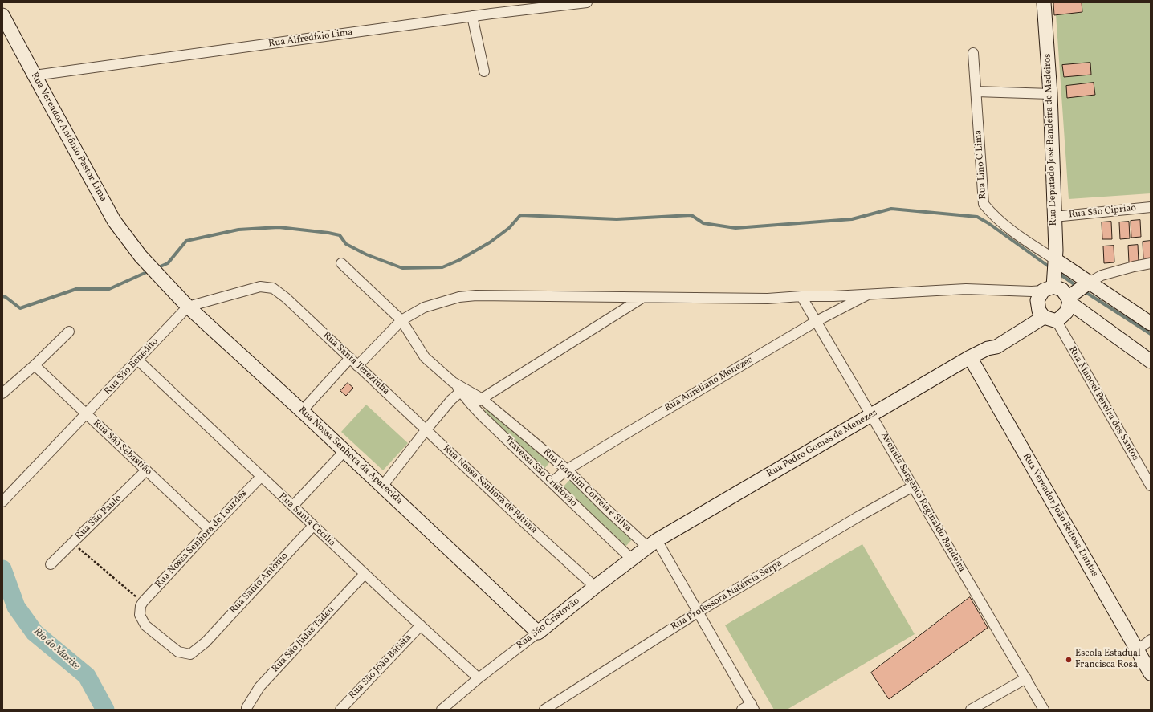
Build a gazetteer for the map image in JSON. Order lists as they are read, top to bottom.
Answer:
{
  "streets": {
    "street": [
      "Rua Alfredízio Lima",
      "Rua Vereador Antônio Pastor Lima",
      "Rua Deputado José Bandeira de Medeiros",
      "Rua Lino C Lima",
      "Rua São Ciprião",
      "Rua Santa Terezinha",
      "Rua São Benedito",
      "Rua Aureliano Menezes",
      "Rua Manoel Pereira dos Santos",
      "Rua Pedro Gomes de Menezes",
      "Rua São Sebastião",
      "Rua Nossa Senhora da Aparecida",
      "Travessa São Cristovão",
      "Rua Nossa Senhora de Fátima",
      "Rua Joaquim Correia e Silva",
      "Avenida Sargento Reginaldo Bandeira",
      "Rua Vereador João Feitosa Dantas",
      "Rua São Paulo",
      "Rua Santa Cecilia",
      "Rua Nossa Senhora de Lourdes",
      "Rua Santo Antônio",
      "Rua Professora Natércia Serpa",
      "Rua São Cristovão",
      "Rua São Judas Tadeu",
      "Rua São João Batista"
    ]
  },
  "crossings": [
    ["Rua Alfredízio Lima", "Rua Vereador Antônio Pastor Lima"],
    ["Rua Vereador Antônio Pastor Lima", "Rua Nossa Senhora da Aparecida"],
    ["Rua Deputado José Bandeira de Medeiros", "Rua Lino C Lima"],
    ["Rua Deputado José Bandeira de Medeiros", "Rua São Ciprião"],
    ["Rua Deputado José Bandeira de Medeiros", "Rua Pedro Gomes de Menezes"],
    ["Rua Santa Terezinha", "Rua São Benedito"],
    ["Rua Santa Terezinha", "Rua Nossa Senhora da Aparecida"],
    ["Rua Santa Terezinha", "Rua Nossa Senhora de Fátima"],
    ["Rua São Benedito", "Rua São Sebastião"],
    ["Rua São Benedito", "Rua Nossa Senhora da Aparecida"],
    ["Rua São Benedito", "Rua Santa Cecilia"],
    ["Rua Aureliano Menezes", "Travessa São Cristovão"],
    ["Rua Aureliano Menezes", "Rua Joaquim Correia e Silva"],
    ["Rua Aureliano Menezes", "Avenida Sargento Reginaldo Bandeira"],
    ["Rua Pedro Gomes de Menezes", "Rua Joaquim Correia e Silva"],
    ["Rua Pedro Gomes de Menezes", "Avenida Sargento Reginaldo Bandeira"],
    ["Rua Pedro Gomes de Menezes", "Rua Vereador João Feitosa Dantas"],
    ["Rua Pedro Gomes de Menezes", "Rua São Cristovão"],
    ["Rua São Sebastião", "Rua São Paulo"],
    ["Rua São Sebastião", "Rua Nossa Senhora de Lourdes"],
    ["Rua Nossa Senhora da Aparecida", "Rua São Cristovão"],
    ["Travessa São Cristovão", "Rua Joaquim Correia e Silva"],
    ["Travessa São Cristovão", "Rua São Cristovão"],
    ["Rua Nossa Senhora de Fátima", "Rua São Cristovão"],
    ["Rua Joaquim Correia e Silva", "Rua Professora Natércia Serpa"],
    ["Rua Joaquim Correia e Silva", "Rua São Cristovão"],
    ["Avenida Sargento Reginaldo Bandeira", "Rua Professora Natércia Serpa"],
    ["Rua Santa Cecilia", "Rua Nossa Senhora de Lourdes"],
    ["Rua Santa Cecilia", "Rua Santo Antônio"],
    ["Rua Santa Cecilia", "Rua São Cristovão"],
    ["Rua Santa Cecilia", "Rua São Judas Tadeu"],
    ["Rua Santa Cecilia", "Rua São João Batista"],
    ["Rua Nossa Senhora de Lourdes", "Rua Santo Antônio"]
  ],
  "water": ["Rio do Maxixe"],
  "places": ["Escola Estadual Francisca Rosa"]
}
